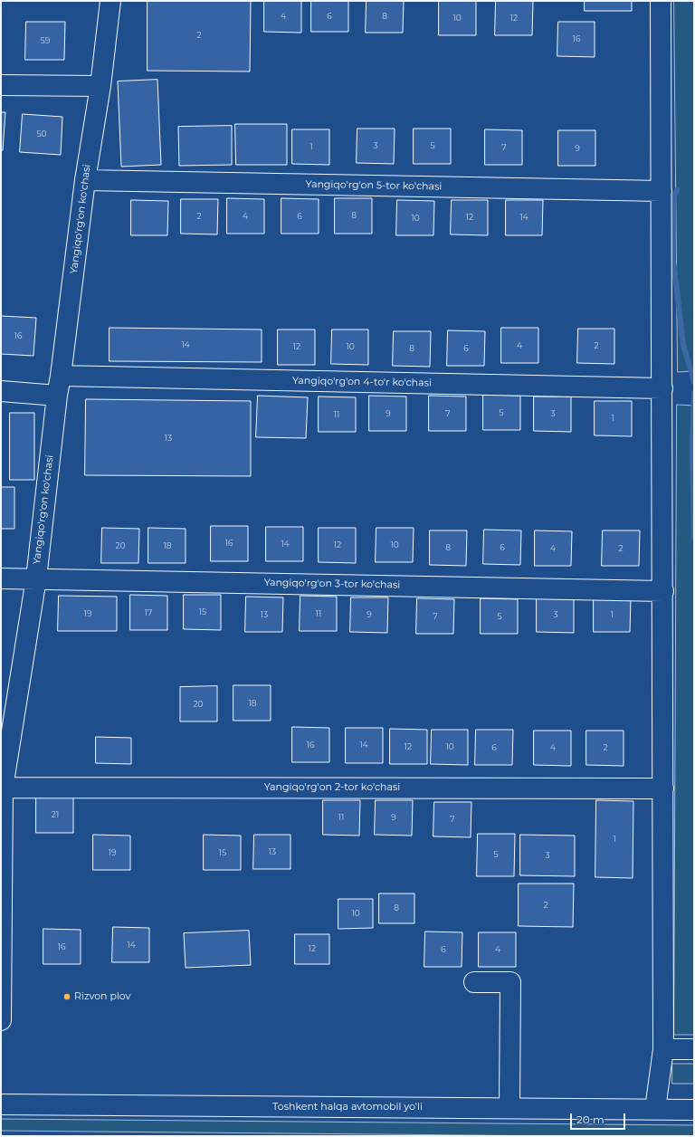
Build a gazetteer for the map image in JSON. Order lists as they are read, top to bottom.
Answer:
{
  "streets": {
    "main road": [
      "Yangiqo'rg'on 5-tor ko'chasi",
      "Yangiqo'rg'on ko'chasi",
      "Yangiqo'rg'on 4-to'r ko'chasi",
      "Yangiqo'rg'on 3-tor ko'chasi",
      "Yangiqo'rg'on 2-tor ko'chasi",
      "Toshkent halqa avtomobil yo'li"
    ]
  },
  "crossings": [
    ["Yangiqo'rg'on 5-tor ko'chasi", "Yangiqo'rg'on ko'chasi"],
    ["Yangiqo'rg'on ko'chasi", "Yangiqo'rg'on 4-to'r ko'chasi"],
    ["Yangiqo'rg'on ko'chasi", "Yangiqo'rg'on 3-tor ko'chasi"],
    ["Yangiqo'rg'on ko'chasi", "Yangiqo'rg'on 2-tor ko'chasi"]
  ],
  "places": ["Rizvon plov"],
  "house_numbers": [
    "4",
    "6",
    "8",
    "10",
    "12",
    "2",
    "16",
    "59",
    "50",
    "3",
    "5",
    "1",
    "7",
    "9",
    "8",
    "2",
    "4",
    "6",
    "12",
    "14",
    "10",
    "16",
    "14",
    "4",
    "2",
    "12",
    "10",
    "8",
    "6",
    "5",
    "9",
    "7",
    "3",
    "11",
    "1",
    "13",
    "16",
    "14",
    "12",
    "10",
    "20",
    "18",
    "8",
    "6",
    "4",
    "2",
    "15",
    "17",
    "19",
    "11",
    "13",
    "9",
    "3",
    "1",
    "7",
    "5",
    "18",
    "20",
    "16",
    "14",
    "12",
    "10",
    "6",
    "4",
    "2",
    "21",
    "11",
    "9",
    "7",
    "1",
    "13",
    "19",
    "15",
    "5",
    "3",
    "2",
    "8",
    "10",
    "14",
    "16",
    "12",
    "6",
    "4"
  ],
  "scale_bar": "20 m"
}
